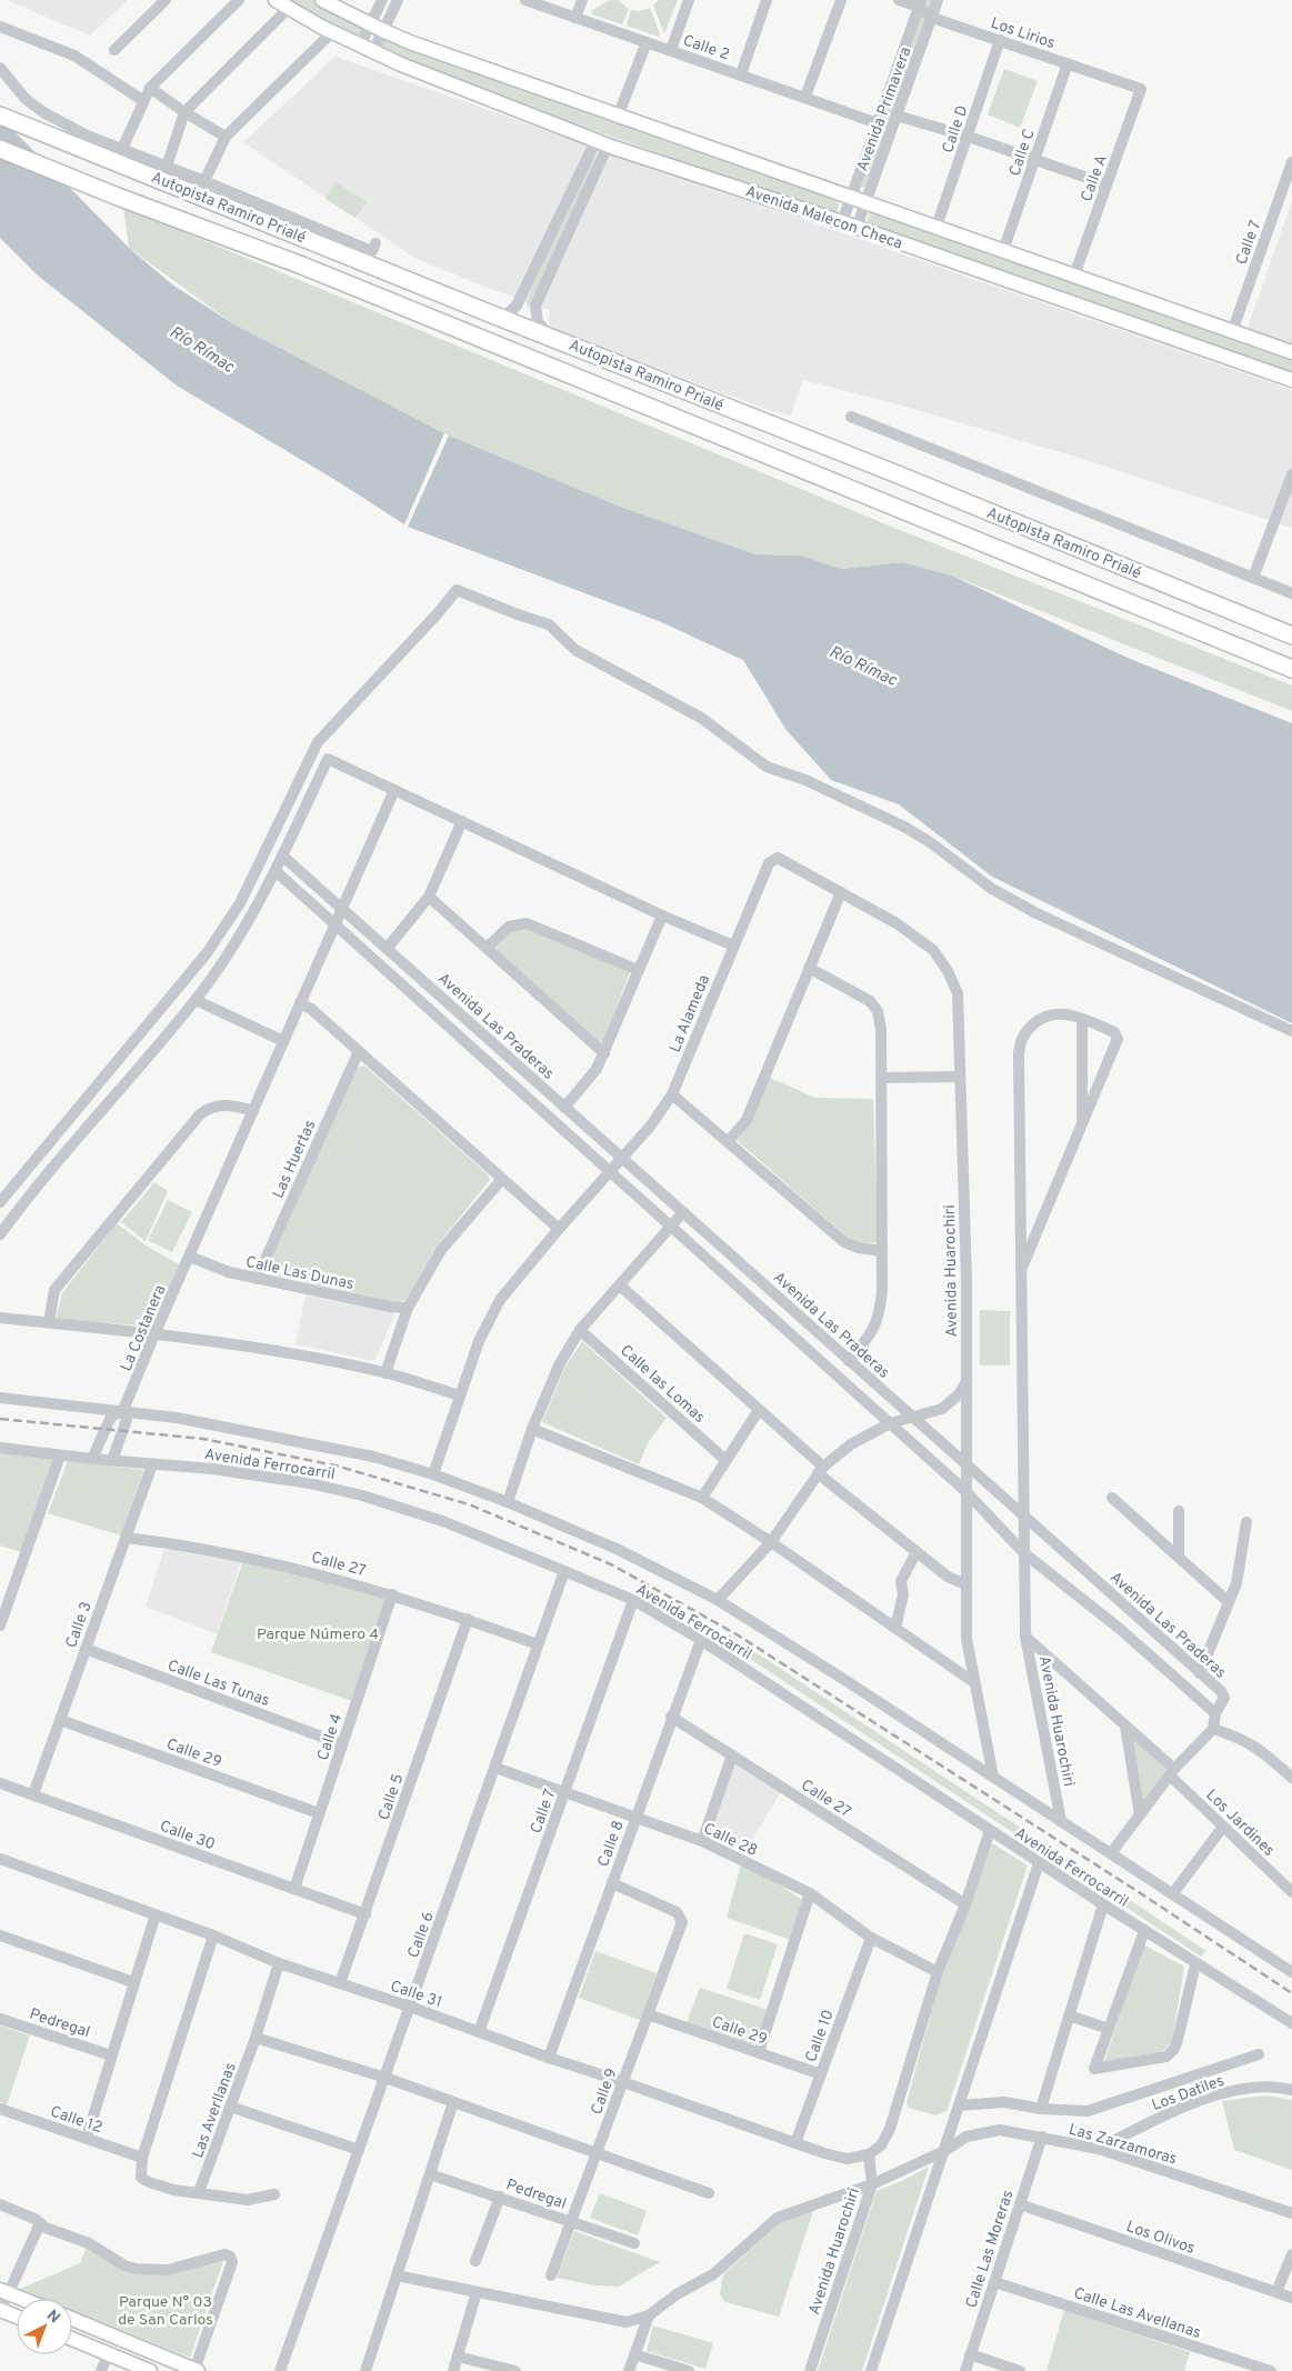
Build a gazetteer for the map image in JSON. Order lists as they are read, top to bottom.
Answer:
{
  "streets": {
    "highway": ["Autopista Ramiro Prialé"],
    "main road": ["Avenida Malecon Checa"],
    "street": [
      "Los Lirios",
      "Calle 2",
      "Avenida Primavera",
      "Calle D",
      "Calle C",
      "Calle A",
      "Calle 7",
      "La Alameda",
      "Avenida Las Praderas",
      "Las Huertas",
      "Avenida Huarochiri",
      "Calle Las Dunas",
      "La Costanera",
      "Calle las Lomas",
      "Avenida Ferrocarril",
      "Calle 27",
      "Calle 3",
      "Calle Las Tunas",
      "Calle 4",
      "Calle 29",
      "Calle 5",
      "Los Jardines",
      "Calle 30",
      "Calle 28",
      "Calle 8",
      "Calle 6",
      "Calle 31",
      "Pedregal",
      "Calle 10",
      "Calle 9",
      "Los Datiles",
      "Las Averllanas",
      "Calle 12",
      "Las Zarzamoras",
      "Los Olivos",
      "Calle Las Moreras",
      "Calle Las Avellanas"
    ]
  },
  "crossings": [
    ["Los Lirios", "Avenida Primavera"],
    ["Los Lirios", "Calle D"],
    ["Los Lirios", "Calle C"],
    ["Los Lirios", "Calle A"],
    ["Calle 2", "Avenida Primavera"],
    ["Avenida Primavera", "Avenida Malecon Checa"],
    ["Calle D", "Avenida Malecon Checa"],
    ["Calle C", "Avenida Malecon Checa"],
    ["Calle A", "Avenida Malecon Checa"],
    ["Avenida Malecon Checa", "Calle 7"],
    ["Calle 7", "Avenida Ferrocarril"],
    ["Calle 7", "Calle 28"],
    ["Calle 7", "Calle 31"],
    ["La Alameda", "Avenida Las Praderas"],
    ["La Alameda", "Avenida Huarochiri"],
    ["La Alameda", "Avenida Ferrocarril"],
    ["Avenida Las Praderas", "Avenida Huarochiri"],
    ["Avenida Las Praderas", "La Costanera"],
    ["Las Huertas", "Calle Las Dunas"],
    ["Avenida Huarochiri", "Avenida Ferrocarril"],
    ["Avenida Huarochiri", "Los Jardines"],
    ["Avenida Huarochiri", "Calle 31"],
    ["Avenida Huarochiri", "Las Zarzamoras"],
    ["Calle Las Dunas", "La Costanera"],
    ["La Costanera", "Avenida Ferrocarril"],
    ["Avenida Ferrocarril", "Calle 3"],
    ["Avenida Ferrocarril", "Calle 8"],
    ["Avenida Ferrocarril", "Calle 6"],
    ["Calle 27", "Calle 3"],
    ["Calle 27", "Calle 4"],
    ["Calle 27", "Calle 5"],
    ["Calle 27", "Calle 8"],
    ["Calle 27", "Calle 6"],
    ["Calle 3", "Calle Las Tunas"],
    ["Calle 3", "Calle 29"],
    ["Calle 3", "Calle 30"],
    ["Calle Las Tunas", "Calle 4"],
    ["Calle 4", "Calle 29"],
    ["Calle 4", "Calle 30"],
    ["Calle 29", "Calle 10"],
    ["Calle 29", "Calle 9"],
    ["Calle 5", "Calle 30"],
    ["Calle 5", "Calle 31"],
    ["Calle 28", "Calle 8"],
    ["Calle 28", "Calle 6"],
    ["Calle 28", "Calle 10"],
    ["Calle 8", "Calle 31"],
    ["Calle 8", "Calle 9"],
    ["Calle 6", "Calle 31"],
    ["Calle 31", "Calle 10"],
    ["Calle 31", "Calle 9"],
    ["Pedregal", "Calle 9"],
    ["Los Datiles", "Las Zarzamoras"],
    ["Las Zarzamoras", "Calle Las Moreras"],
    ["Los Olivos", "Calle Las Moreras"],
    ["Calle Las Moreras", "Calle Las Avellanas"]
  ],
  "water": ["Río Rímac"],
  "parks": ["Parque Número 4", "Parque N° 03 de San Carlos"],
  "north": "top right"
}
